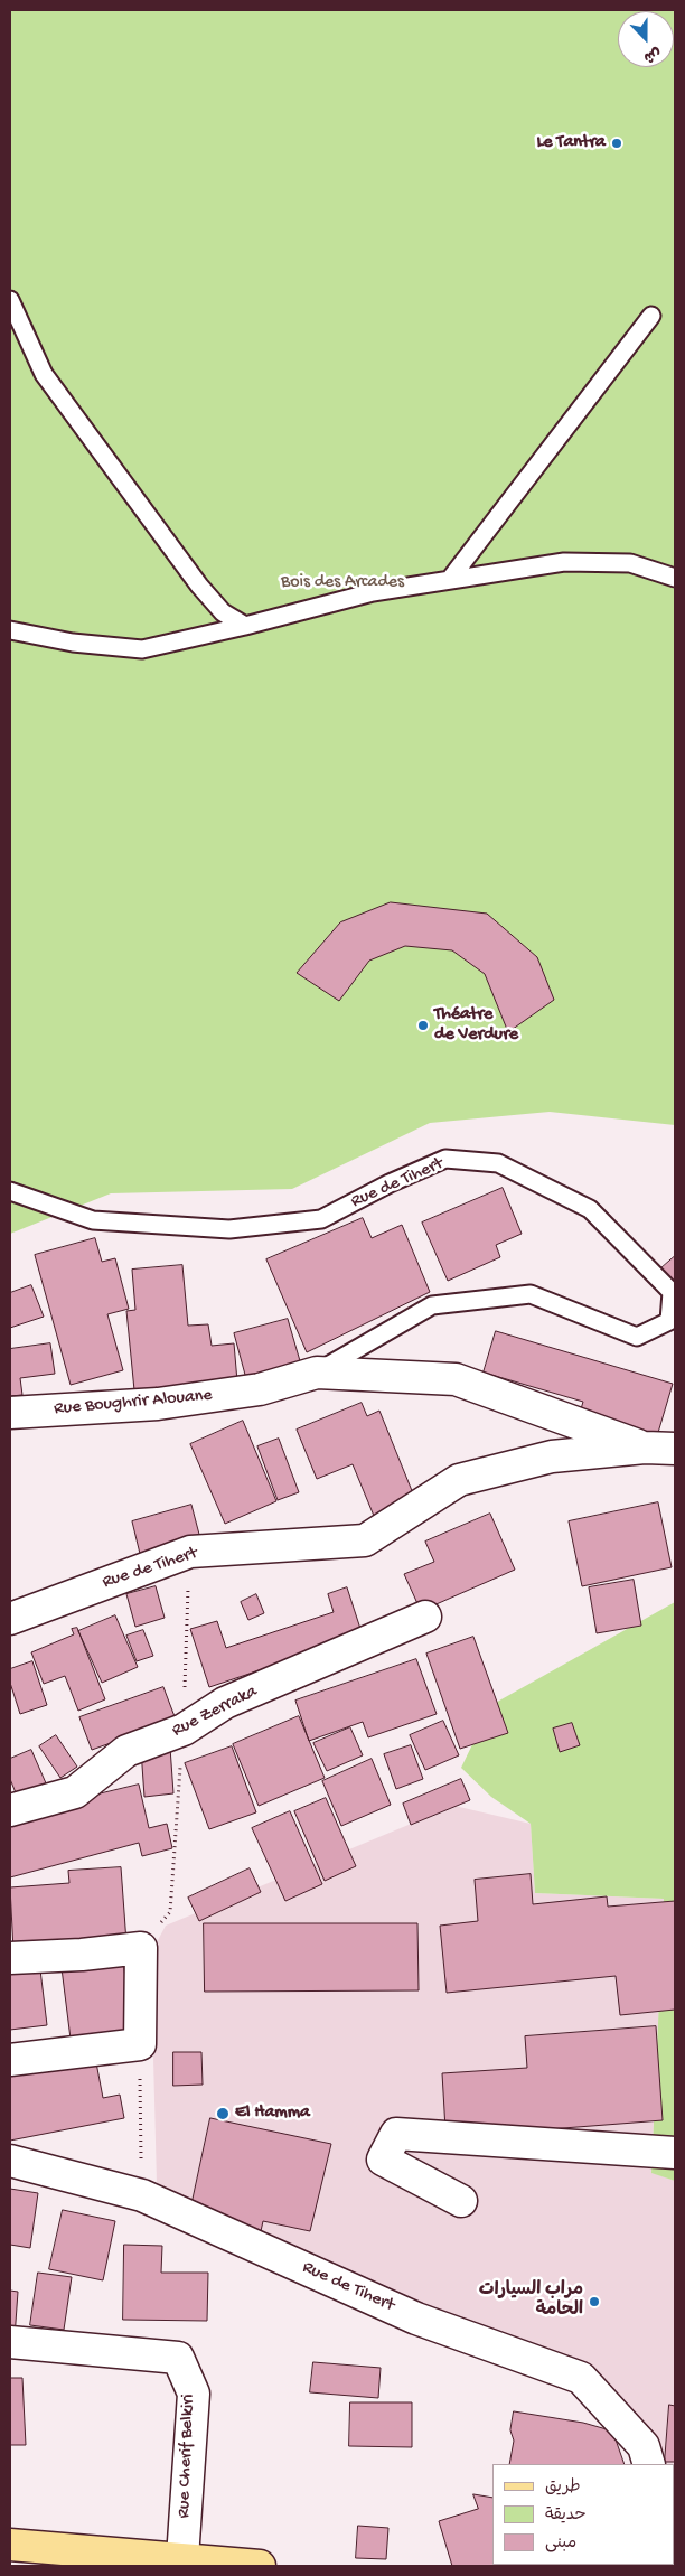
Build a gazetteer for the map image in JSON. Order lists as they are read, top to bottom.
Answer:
{
  "streets": {
    "street": [
      "Rue de Tihert",
      "Rue Boughrir Alouane",
      "Rue Zerraka",
      "Rue Cherif Belkiri"
    ]
  },
  "crossings": [
    ["Rue de Tihert", "Rue Boughrir Alouane"]
  ],
  "parks": ["Bois des Arcades"],
  "places": [
    "Le Tantra",
    "Théatre de Verdure",
    "El Hamma",
    "مراب السيارات الحامة"
  ],
  "legend": ["طريق", "حديقة", "مبنى"],
  "north": "bottom"
}
